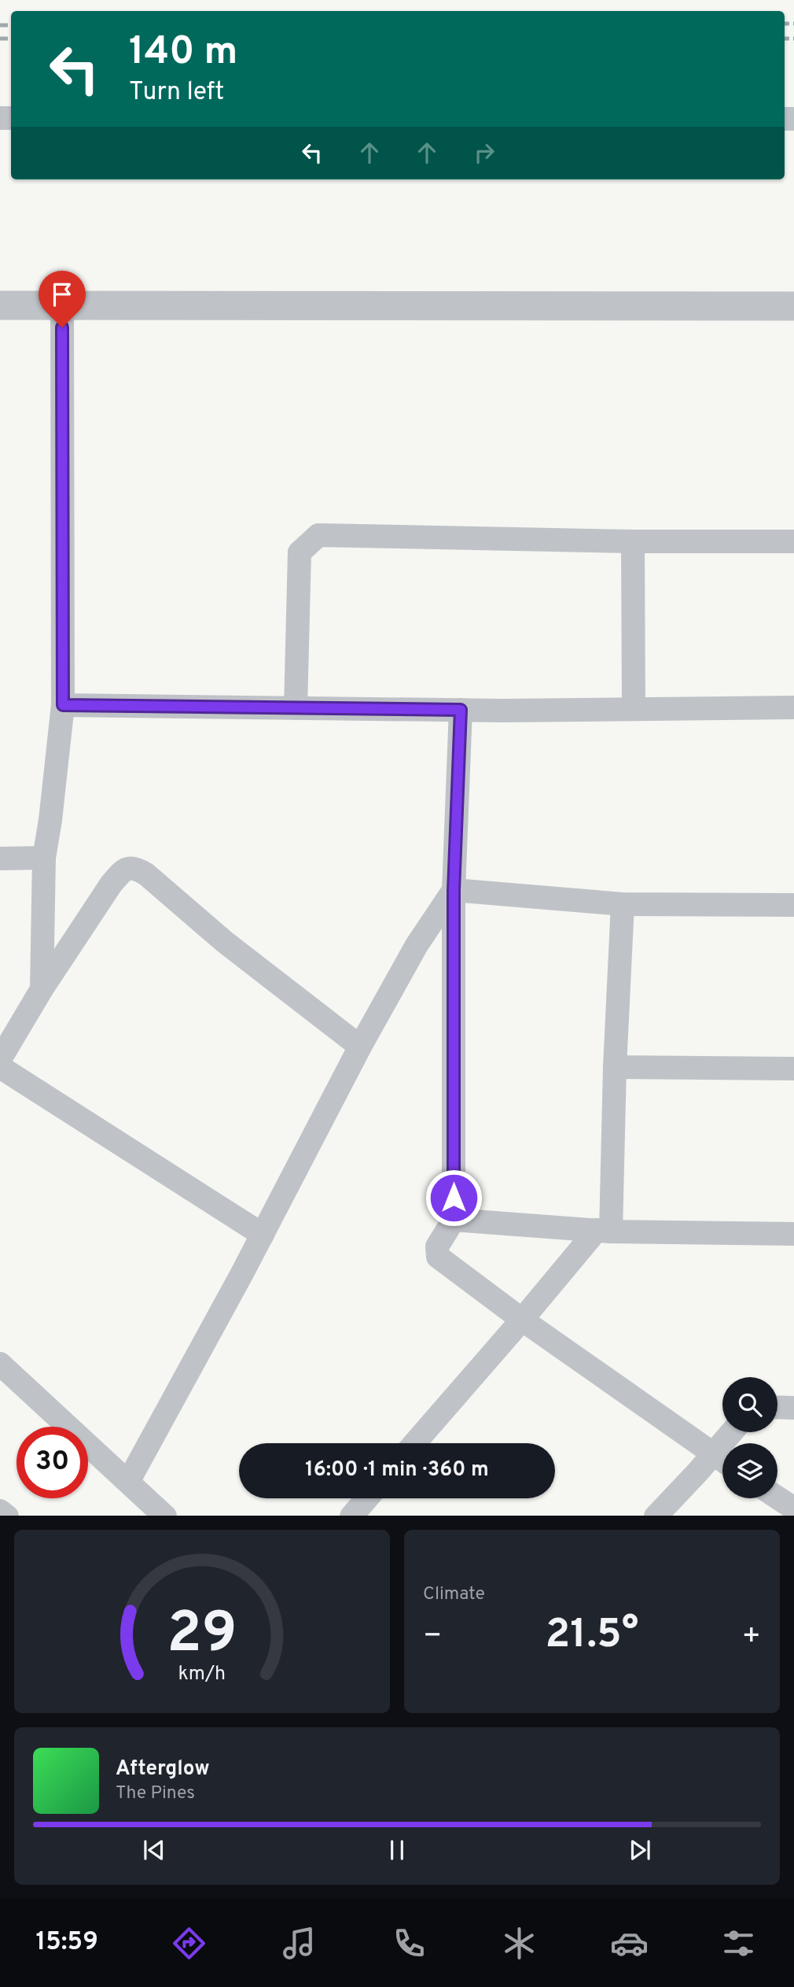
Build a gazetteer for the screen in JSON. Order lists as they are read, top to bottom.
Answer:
{
  "page": {
    "turn": ["140 m", "Turn left"],
    "limit": "30",
    "trip": "16:00 · 1 min · 360 m",
    "tile": "Climate",
    "heat": ["−", "21.5°", "+"],
    "song": ["Afterglow", "The Pines"],
    "tabs": "15:59",
    "gauge": ["29", "km/h"]
  }
}
